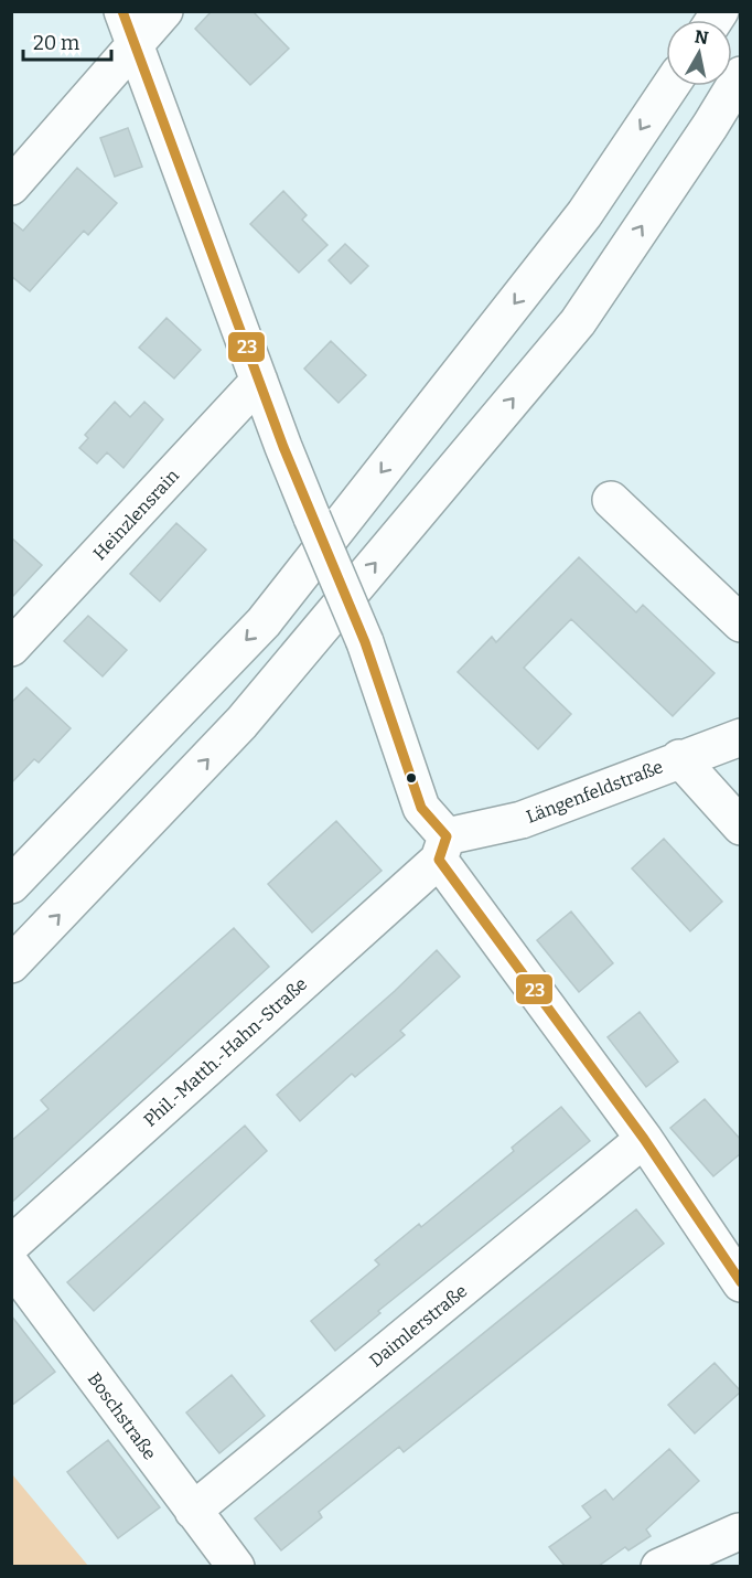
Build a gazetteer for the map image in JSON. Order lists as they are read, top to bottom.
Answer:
{
  "streets": {
    "main road": [
      "Heinzlensrain",
      "Längenfeldstraße",
      "Phil.-Matth.-Hahn-Straße",
      "Daimlerstraße",
      "Boschstraße"
    ]
  },
  "crossings": [
    ["Längenfeldstraße", "Phil.-Matth.-Hahn-Straße"],
    ["Daimlerstraße", "Boschstraße"]
  ],
  "lines": ["transit line 23"],
  "scale_bar": "20 m",
  "north": "top"
}
